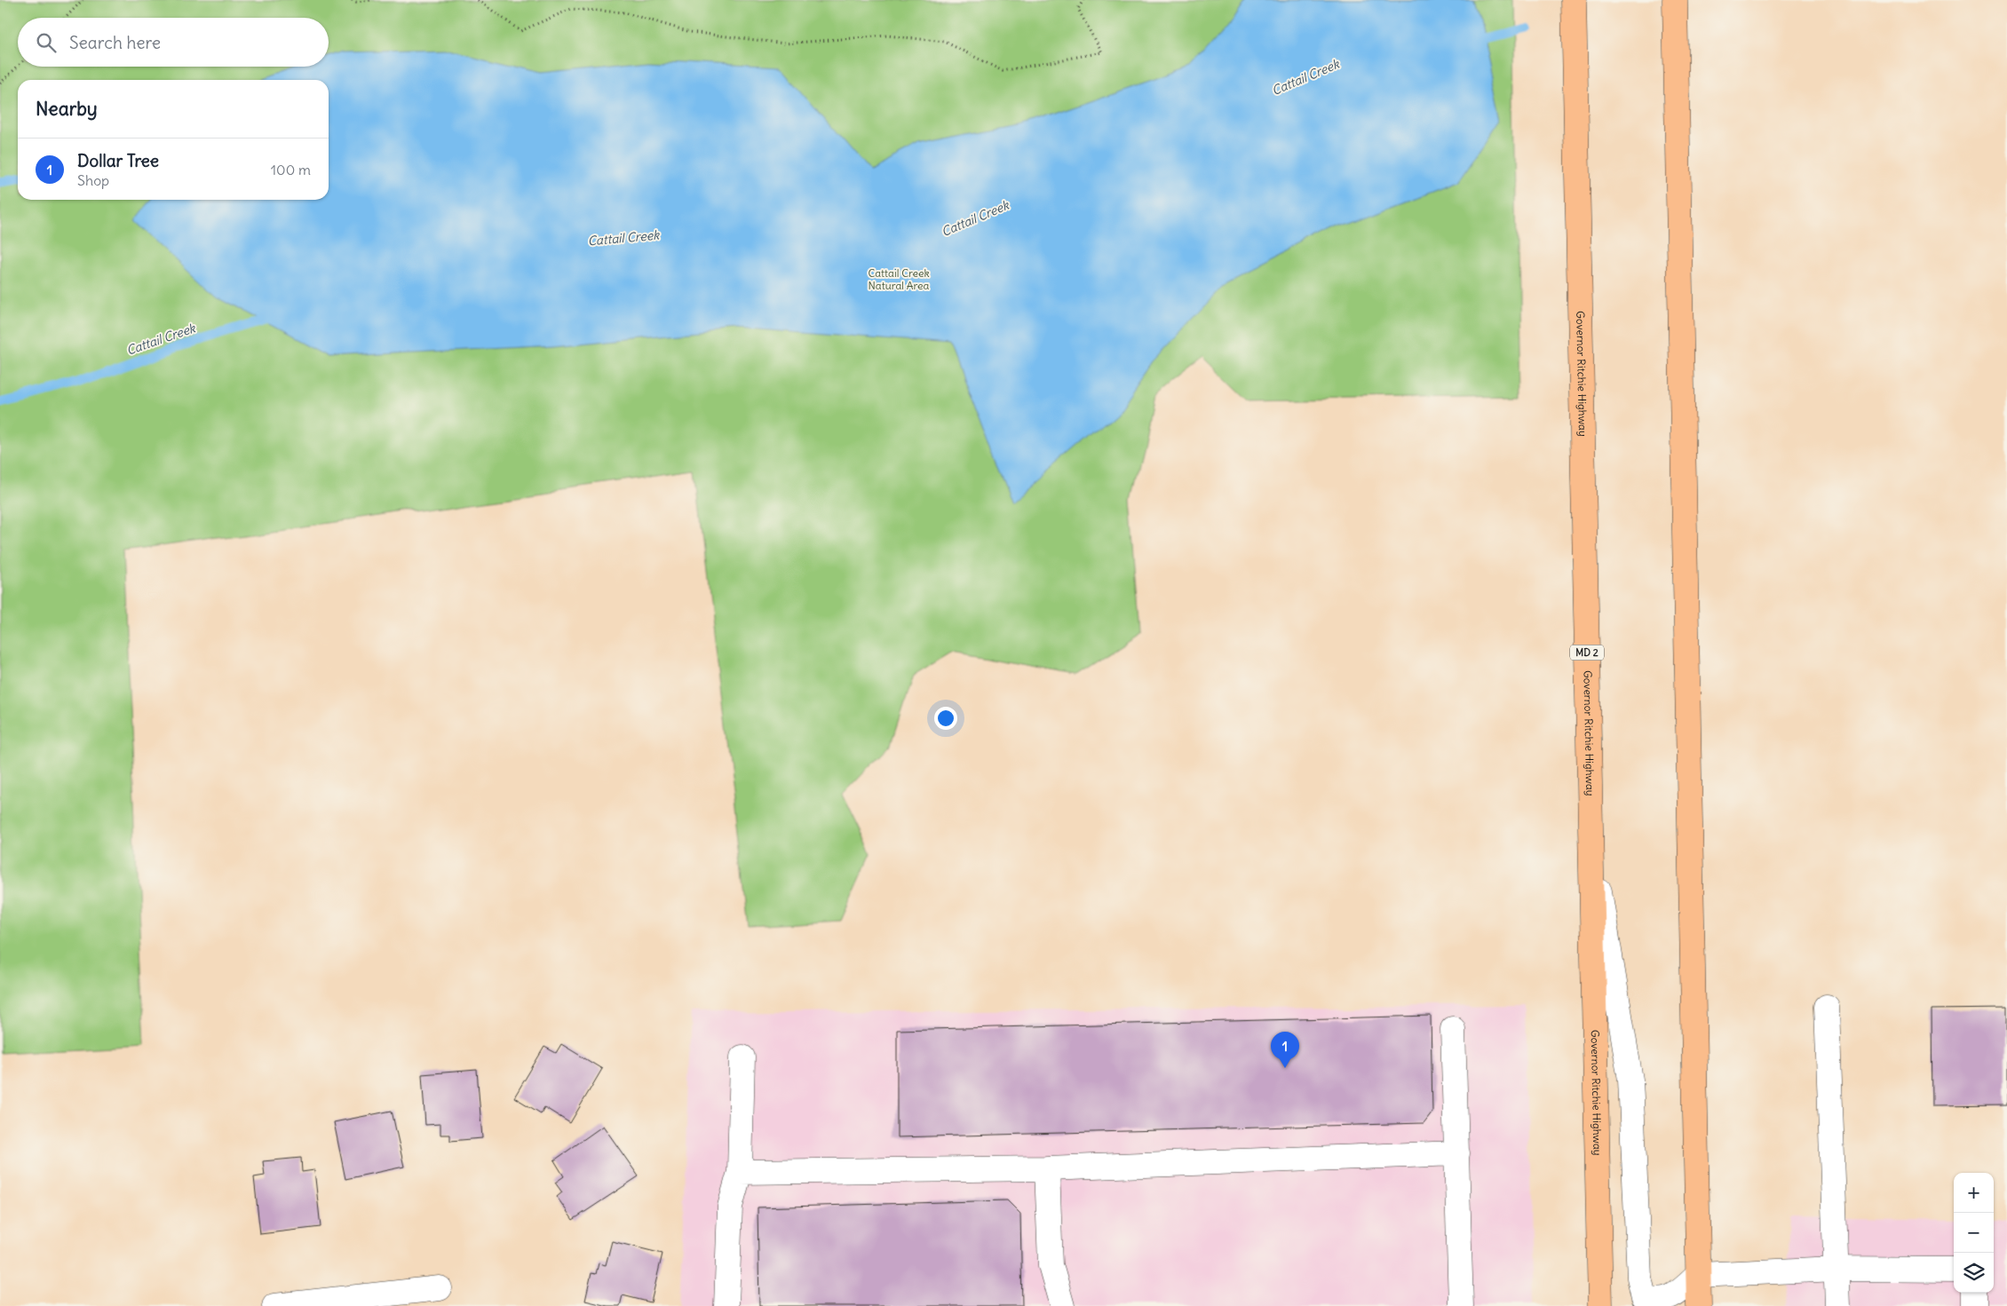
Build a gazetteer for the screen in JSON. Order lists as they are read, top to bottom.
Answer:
{
  "streets": {
    "highway": ["Governor Ritchie Highway", "MD 2"]
  },
  "water": ["Cattail Creek"],
  "parks": ["Cattail Creek Natural Area"],
  "page": {
    "search": "Search here",
    "heading": "Nearby",
    "list": [
      {
        "mark": "1",
        "name": "Dollar Tree",
        "note": "Shop",
        "value": "100 m"
      }
    ],
    "pins": "1",
    "map_buttons": ["+", "−"]
  }
}
